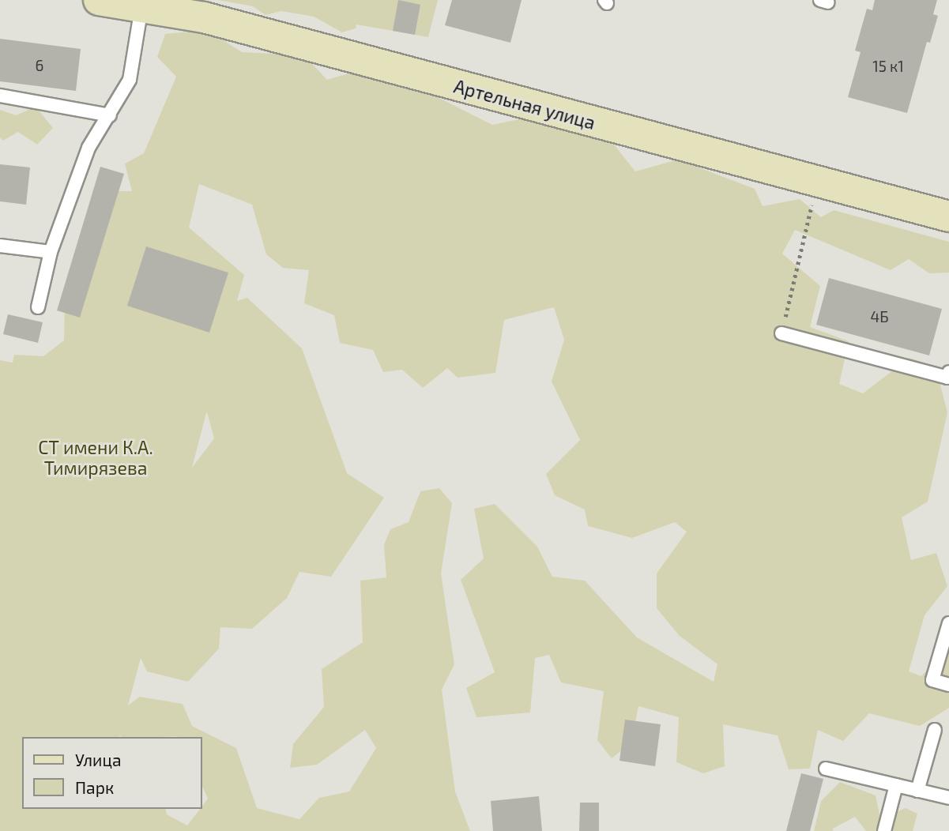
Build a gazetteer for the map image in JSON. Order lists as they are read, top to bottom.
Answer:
{
  "streets": {
    "street": ["Артельная улица"]
  },
  "parks": ["СТ имени К.А. Тимирязева"],
  "house_numbers": ["6", "15 к1", "4Б"],
  "legend": ["Улица", "Парк"]
}
